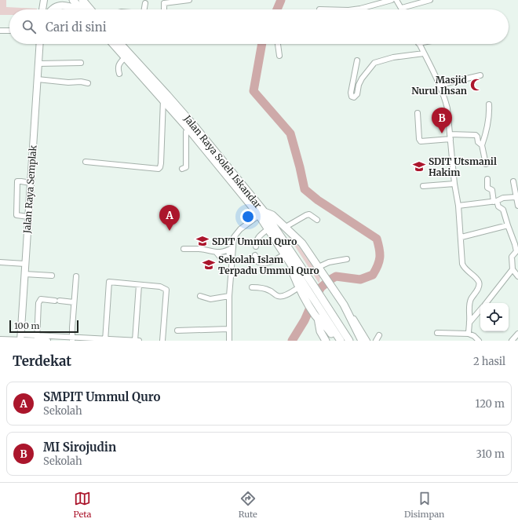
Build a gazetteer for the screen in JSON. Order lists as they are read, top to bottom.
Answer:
{
  "streets": {
    "highway": ["Jalan Raya Soleh Iskandar"],
    "main road": ["Jalan Raya Semplak"]
  },
  "places": {
    "mosque": ["Masjid Nurul Ihsan"],
    "school or university": ["SDIT Utsmanil Hakim", "SDIT Ummul Quro", "Sekolah Islam Terpadu Ummul Quro"]
  },
  "scale_bar": "100 m",
  "page": {
    "search": "Cari di sini",
    "pins": ["B", "A"],
    "scale": "100 m",
    "heading": ["Terdekat", "2 hasil"],
    "list": [
      {
        "mark": "A",
        "name": "SMPIT Ummul Quro",
        "note": "Sekolah",
        "value": "120 m"
      },
      {
        "mark": "B",
        "name": "MI Sirojudin",
        "note": "Sekolah",
        "value": "310 m"
      }
    ],
    "nav": ["Peta", "Rute", "Disimpan"]
  }
}
